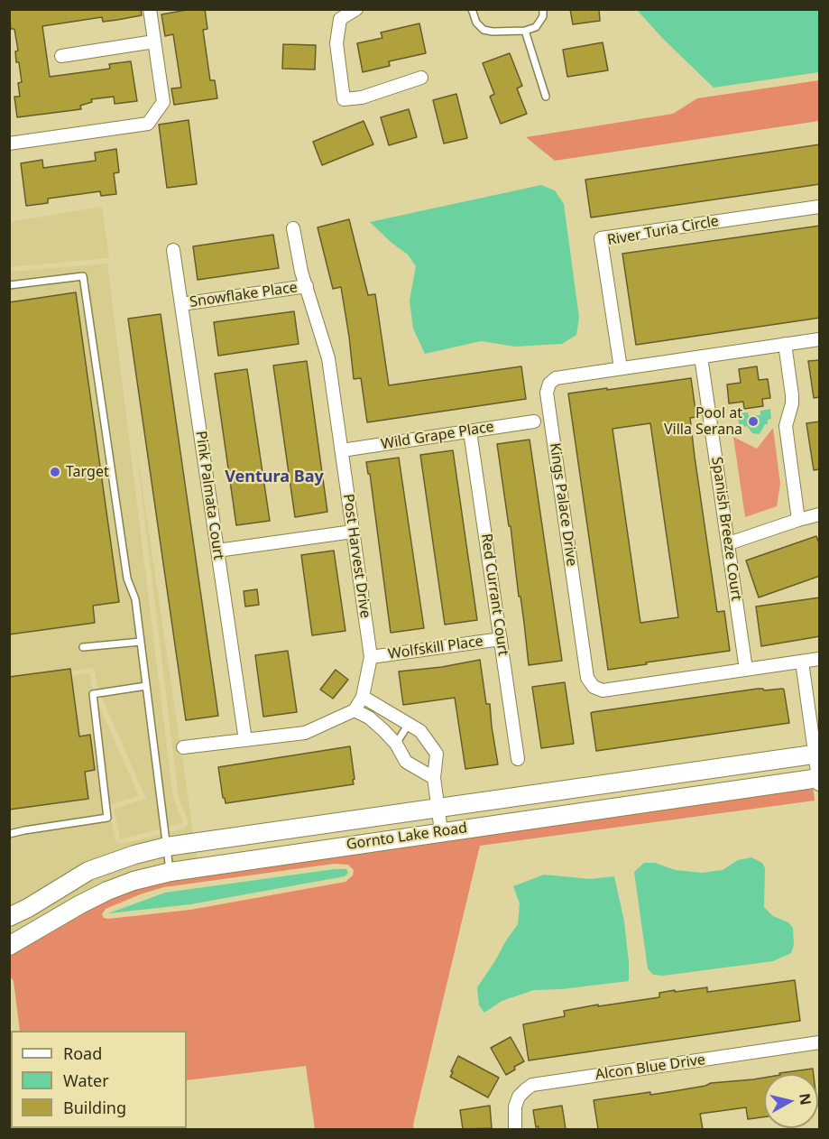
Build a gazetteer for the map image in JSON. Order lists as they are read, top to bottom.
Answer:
{
  "streets": {
    "street": [
      "River Turia Circle",
      "Snowflake Place",
      "Wild Grape Place",
      "Pink Palmata Court",
      "Kings Palace Drive",
      "Spanish Breeze Court",
      "Post Harvest Drive",
      "Red Currant Court",
      "Wolfskill Place",
      "Gornto Lake Road",
      "Alcon Blue Drive"
    ]
  },
  "crossings": [
    ["River Turia Circle", "Kings Palace Drive"],
    ["Snowflake Place", "Pink Palmata Court"],
    ["Snowflake Place", "Post Harvest Drive"],
    ["Wild Grape Place", "Post Harvest Drive"],
    ["Wild Grape Place", "Red Currant Court"],
    ["Kings Palace Drive", "Spanish Breeze Court"],
    ["Post Harvest Drive", "Wolfskill Place"],
    ["Red Currant Court", "Wolfskill Place"]
  ],
  "districts": ["Ventura Bay"],
  "places": ["Pool at Villa Serana", "Target"],
  "legend": ["Road", "Water", "Building"],
  "north": "right"
}
